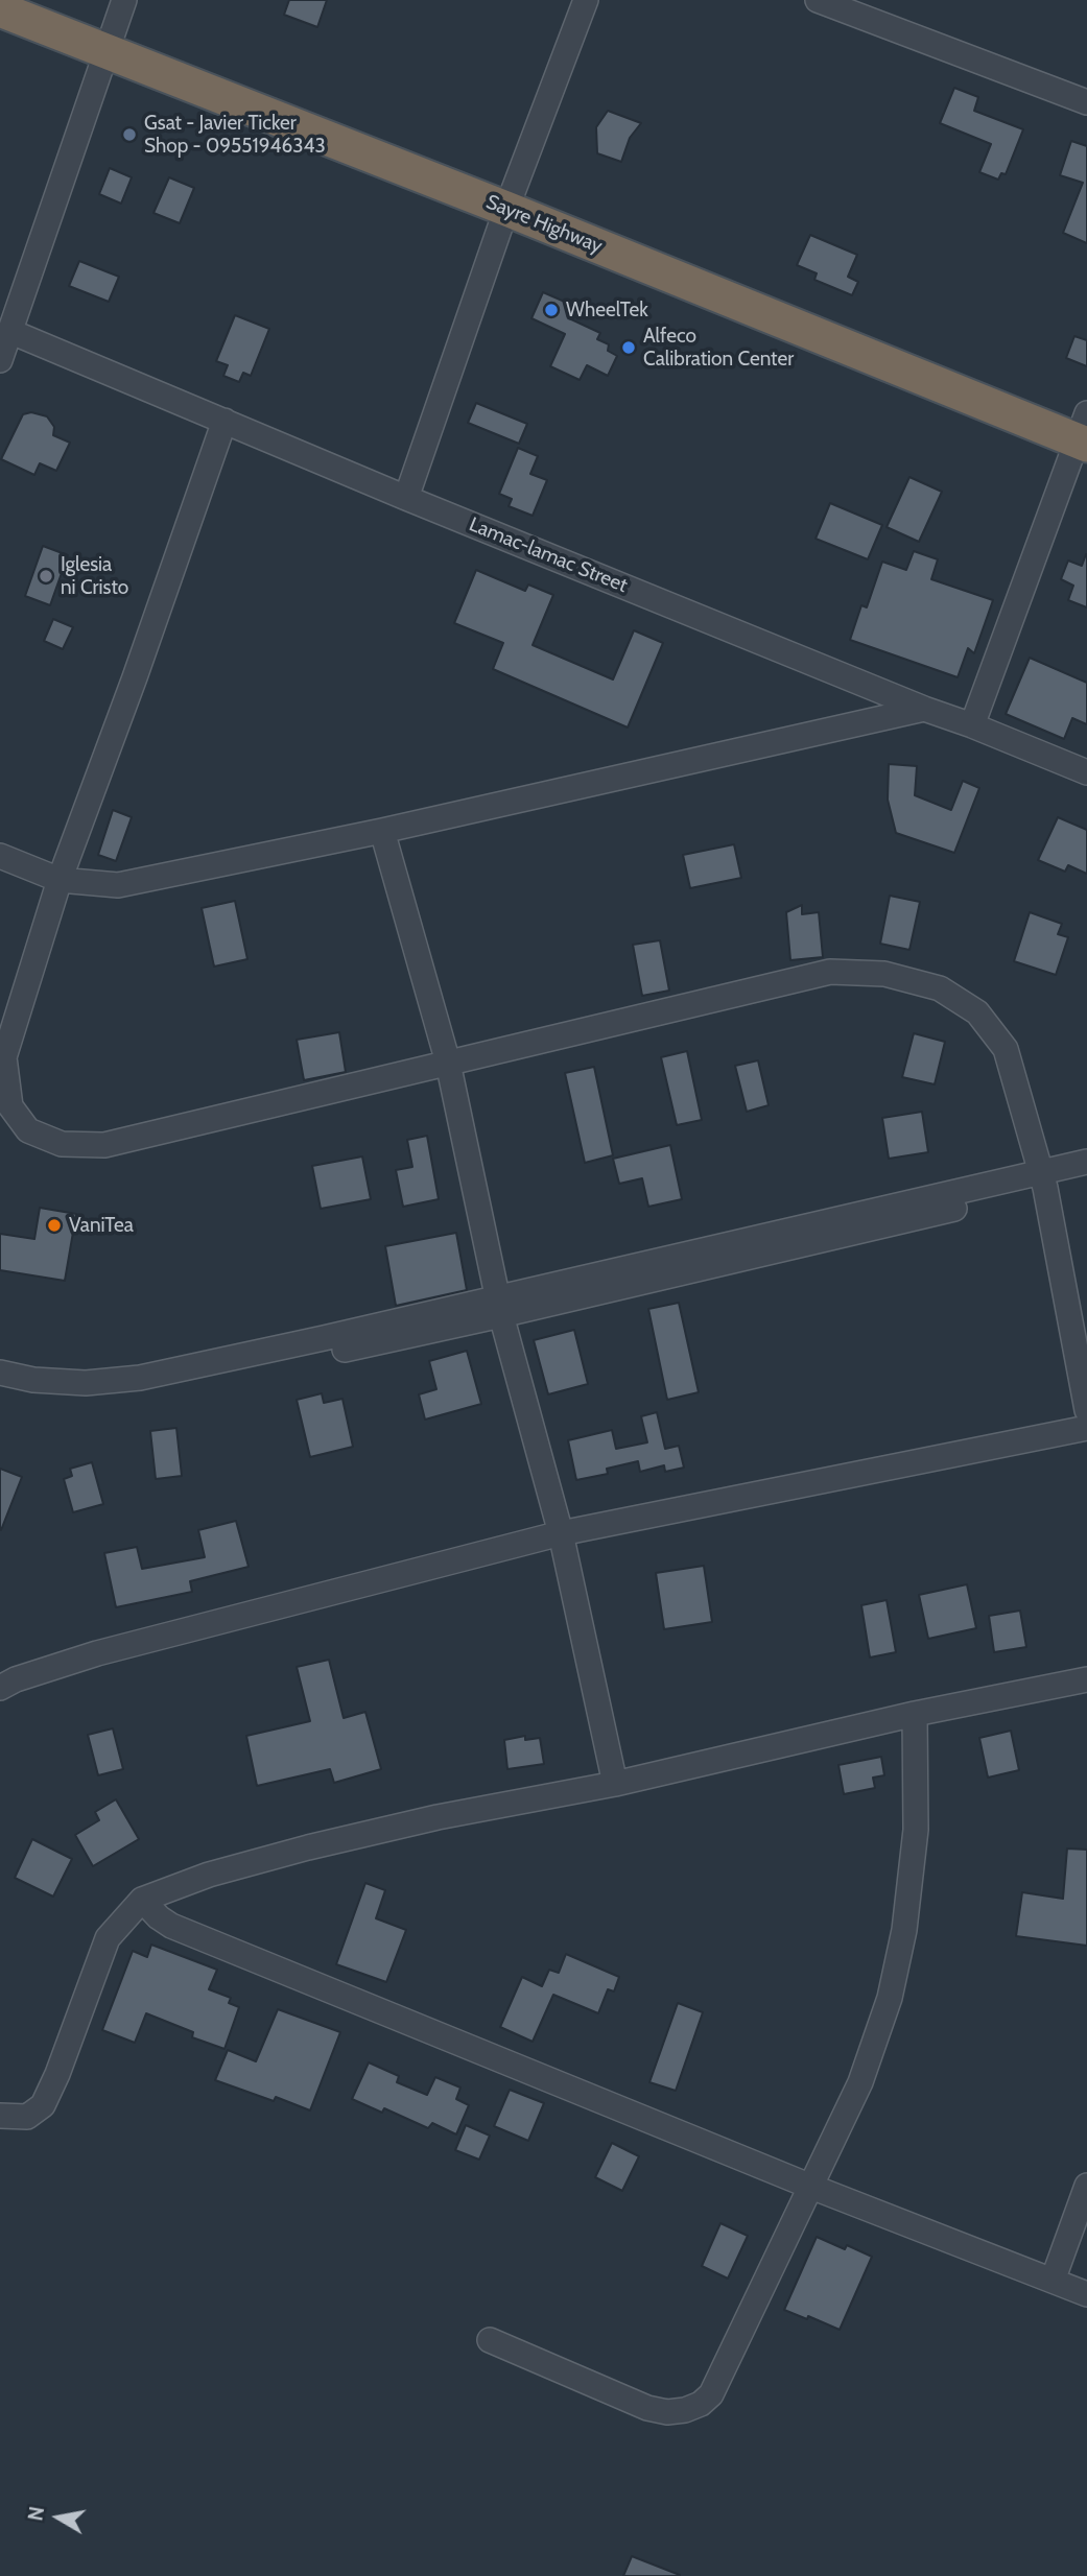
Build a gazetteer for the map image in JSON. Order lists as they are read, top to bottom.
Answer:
{
  "streets": {
    "highway": ["Sayre Highway"],
    "street": ["Lamac-lamac Street"]
  },
  "places": [
    "Gsat - Javier Ticker Shop - 09551946343",
    "WheelTek",
    "Alfeco Calibration Center",
    "Iglesia ni Cristo",
    "VaniTea"
  ],
  "north": "left"
}
